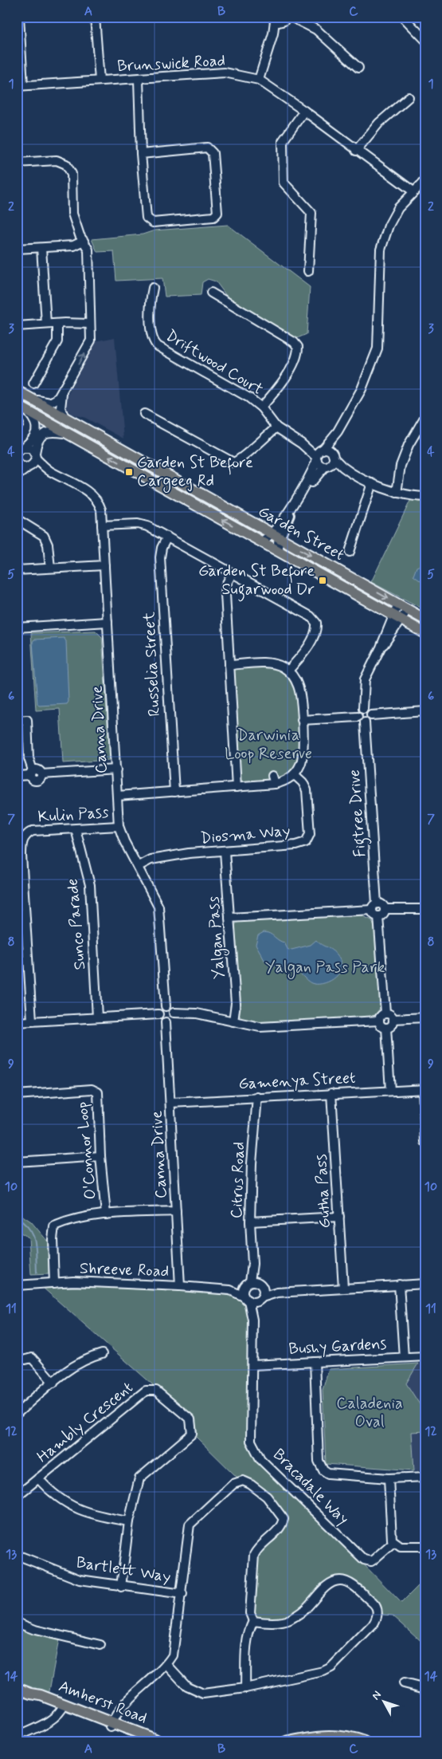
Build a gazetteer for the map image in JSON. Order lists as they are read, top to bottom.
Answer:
{
  "streets": {
    "main road": ["Garden Street", "Amherst Road"],
    "street": [
      "Brunswick Road",
      "Driftwood Court",
      "Russelia Street",
      "Canna Drive",
      "Figtree Drive",
      "Kulin Pass",
      "Diosma Way",
      "Sunco Parade",
      "Yalgan Pass",
      "Gamenya Street",
      "O'Connor Loop",
      "Citrus Road",
      "Gutha Pass",
      "Shreeve Road",
      "Bushy Gardens",
      "Hambly Crescent",
      "Bracadale Way",
      "Bartlett Way"
    ]
  },
  "crossings": [
    ["Canna Drive", "Kulin Pass"],
    ["Canna Drive", "Diosma Way"],
    ["Canna Drive", "Gamenya Street"],
    ["Canna Drive", "Shreeve Road"],
    ["Kulin Pass", "Sunco Parade"],
    ["Diosma Way", "Yalgan Pass"],
    ["Gamenya Street", "Citrus Road"],
    ["Gamenya Street", "Gutha Pass"],
    ["Citrus Road", "Shreeve Road"],
    ["Shreeve Road", "Bracadale Way"],
    ["Bushy Gardens", "Bracadale Way"],
    ["Hambly Crescent", "Bartlett Way"]
  ],
  "parks": ["Darwinia Loop Reserve", "Yalgan Pass Park", "Caladenia Oval"],
  "places": {
    "transit": ["Garden St Before Cargeeg Rd", "Garden St Before Sugarwood Dr"]
  },
  "north": "top left",
  "grid": {
    "columns": ["A", "B", "C"],
    "rows": [
      "1",
      "2",
      "3",
      "4",
      "5",
      "6",
      "7",
      "8",
      "9",
      "10",
      "11",
      "12",
      "13",
      "14"
    ]
  }
}
